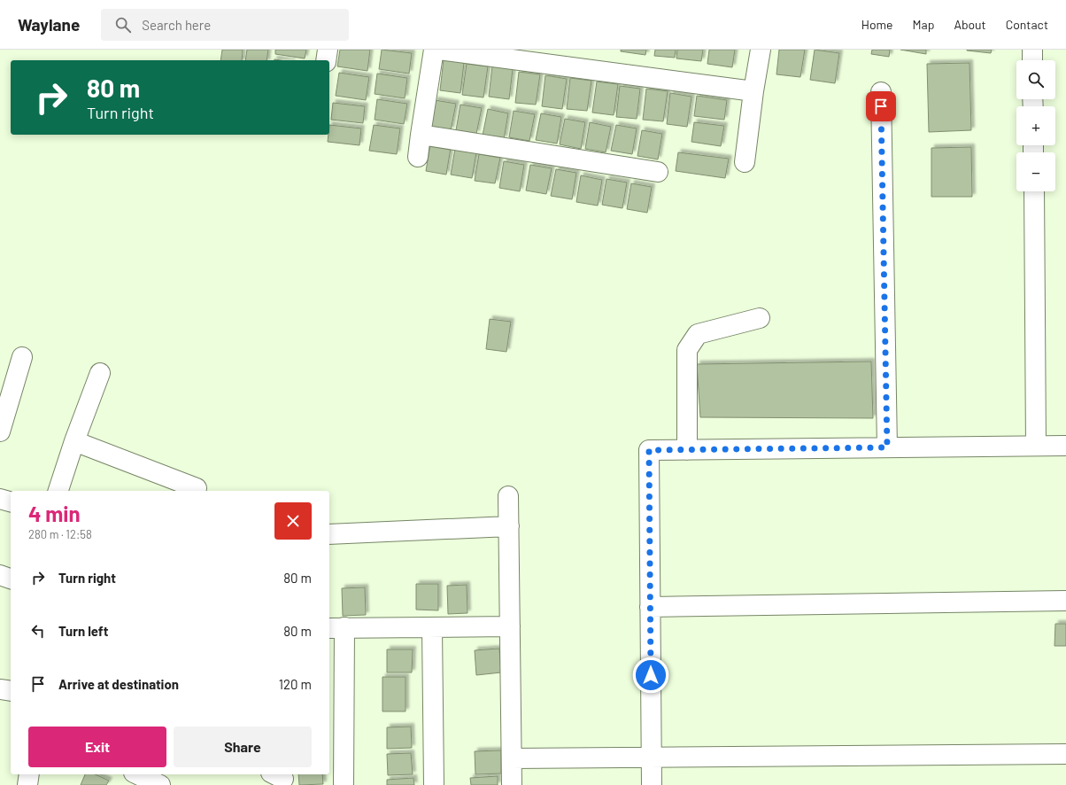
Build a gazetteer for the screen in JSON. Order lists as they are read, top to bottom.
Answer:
{
  "page": {
    "header": "Waylane",
    "search": "Search here",
    "nav": [
      "Home",
      "Map",
      "About",
      "Contact"
    ],
    "map_buttons": ["+", "−"],
    "turn": ["80 m", "Turn right"],
    "heading": ["4 min", "280 m · 12:58"],
    "list": [
      {
        "name": "Turn right",
        "value": "80 m"
      },
      {
        "name": "Turn left",
        "value": "80 m"
      },
      {
        "name": "Arrive at destination",
        "value": "120 m"
      }
    ],
    "buttons": ["Exit", "Share"]
  }
}
